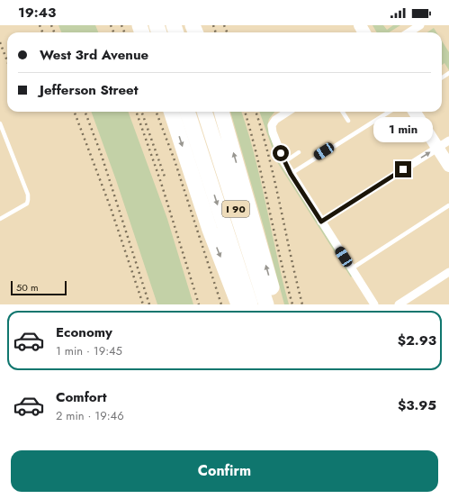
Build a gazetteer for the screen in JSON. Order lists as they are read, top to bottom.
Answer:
{
  "streets": {
    "highway": ["I 90"]
  },
  "scale_bar": "50 m",
  "page": {
    "status": "19:43",
    "banner": ["West 3rd Avenue", "Jefferson Street"],
    "bubble": "1 min",
    "scale": "50 m",
    "list": [
      {
        "name": "Economy",
        "note": "1 min · 19:45",
        "value": "$2.93"
      },
      {
        "name": "Comfort",
        "note": "2 min · 19:46",
        "value": "$3.95"
      }
    ],
    "buttons": "Confirm"
  }
}
